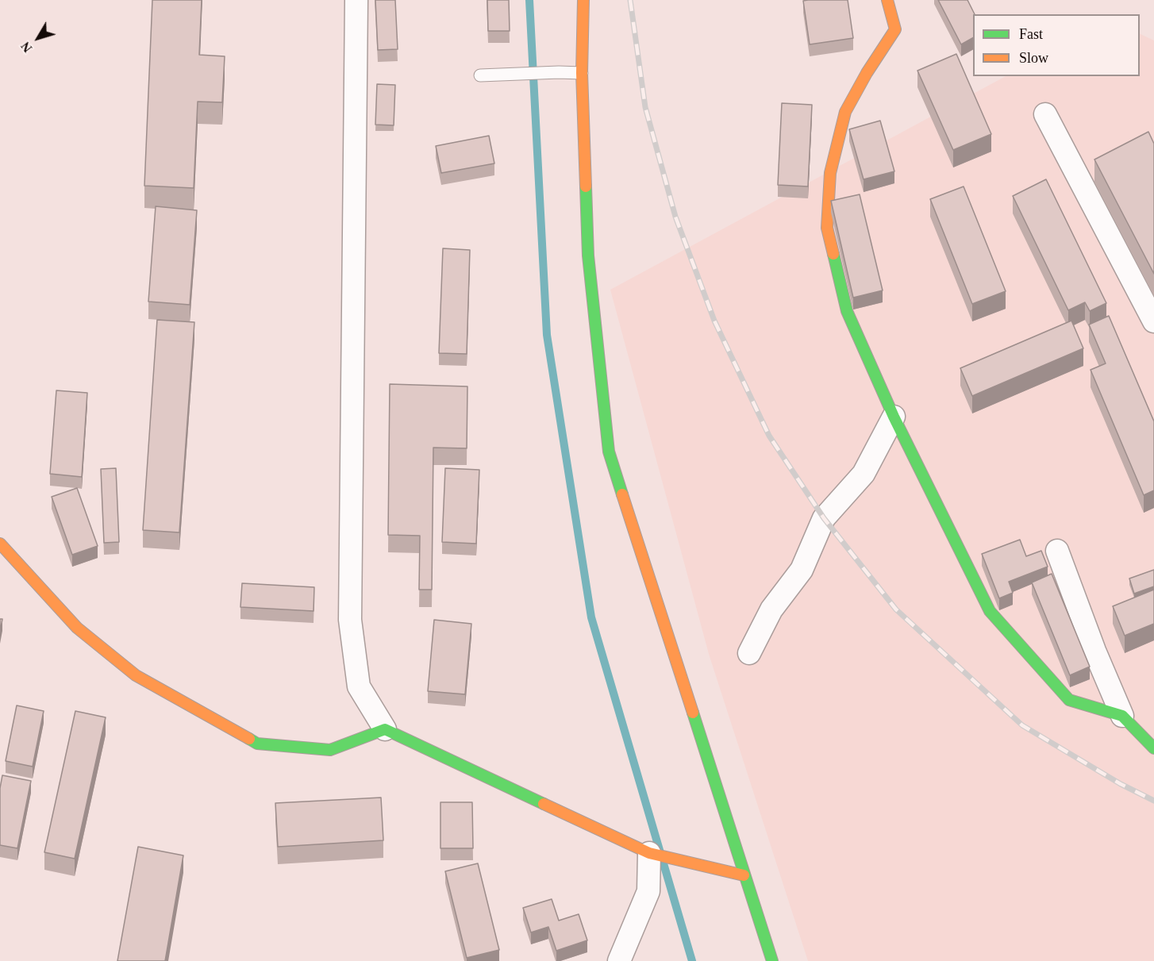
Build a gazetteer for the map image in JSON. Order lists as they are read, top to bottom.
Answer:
{
  "legend": ["Fast", "Slow"],
  "north": "bottom left"
}
